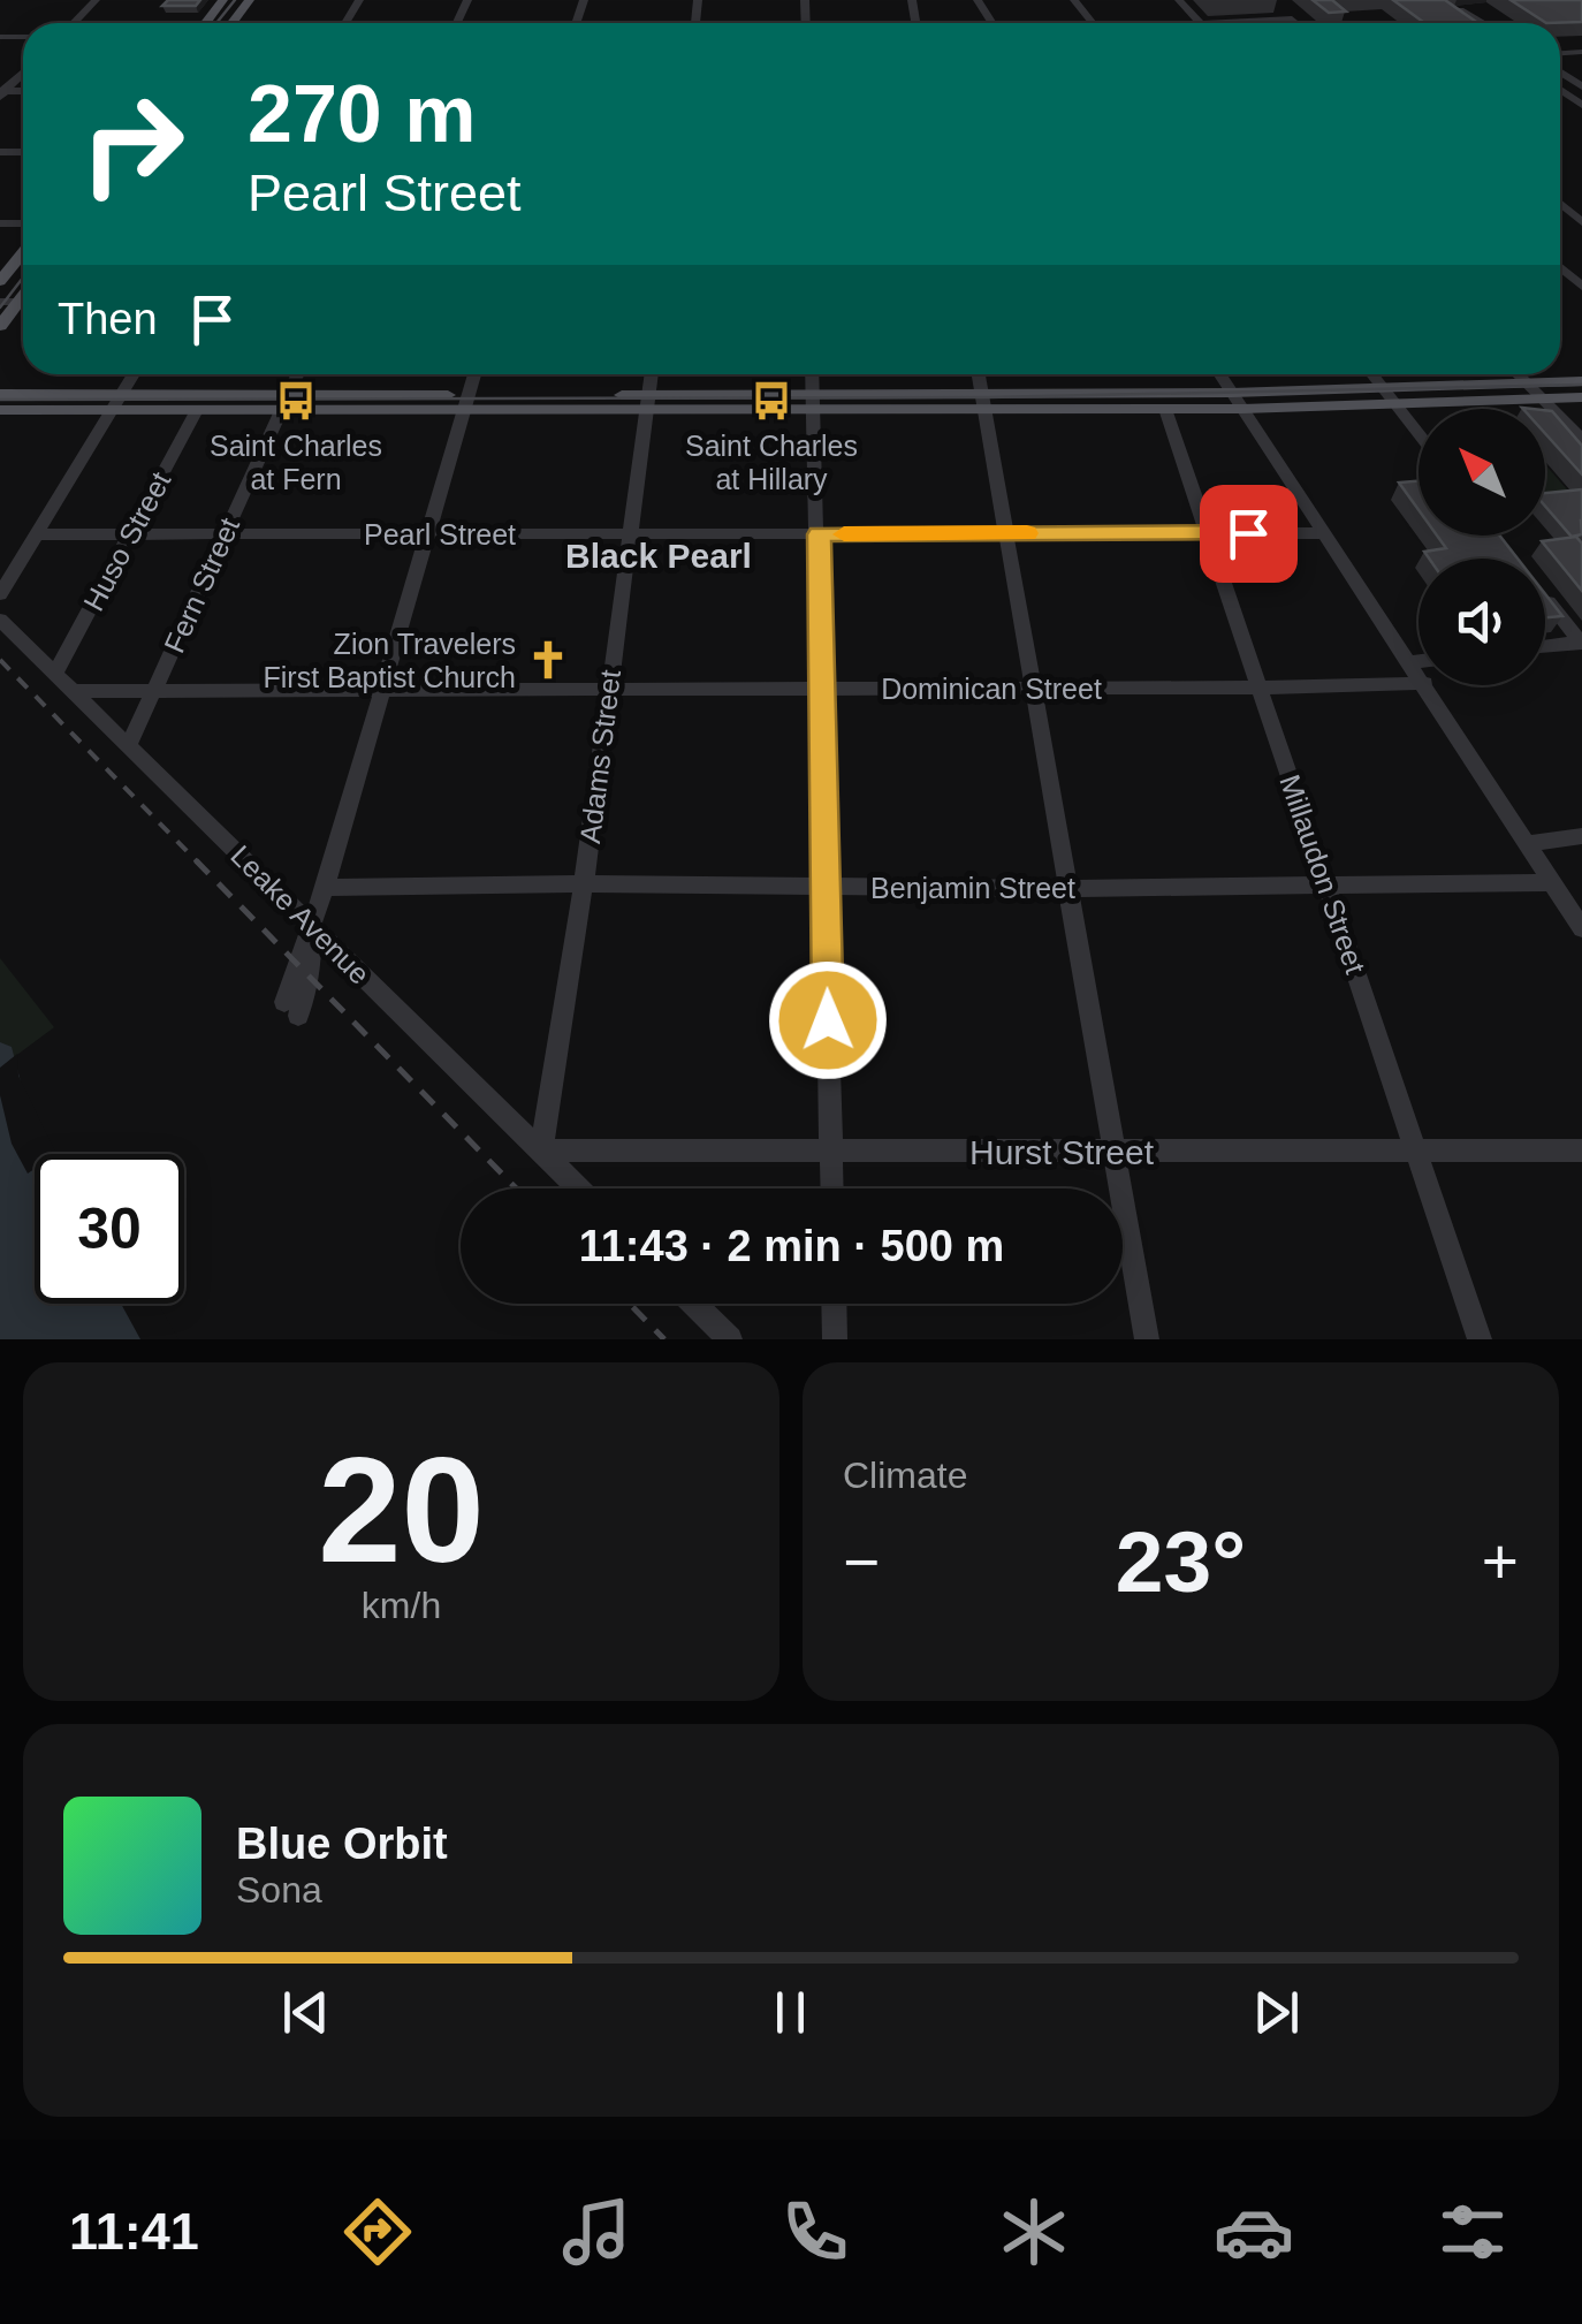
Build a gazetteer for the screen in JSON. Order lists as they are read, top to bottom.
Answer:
{
  "streets": {
    "street": [
      "Pearl Street",
      "Huso Street",
      "Fern Street",
      "Dominican Street",
      "Adams Street",
      "Millaudon Street",
      "Benjamin Street",
      "Leake Avenue",
      "Hurst Street"
    ]
  },
  "crossings": [
    ["Pearl Street", "Huso Street"],
    ["Pearl Street", "Fern Street"],
    ["Pearl Street", "Adams Street"],
    ["Pearl Street", "Millaudon Street"],
    ["Huso Street", "Leake Avenue"],
    ["Fern Street", "Dominican Street"],
    ["Fern Street", "Leake Avenue"],
    ["Dominican Street", "Adams Street"],
    ["Dominican Street", "Millaudon Street"],
    ["Dominican Street", "Leake Avenue"],
    ["Adams Street", "Benjamin Street"],
    ["Adams Street", "Leake Avenue"],
    ["Adams Street", "Hurst Street"],
    ["Millaudon Street", "Benjamin Street"],
    ["Millaudon Street", "Hurst Street"],
    ["Leake Avenue", "Hurst Street"]
  ],
  "districts": ["Black Pearl"],
  "places": {
    "bus stop": ["Saint Charles at Fern", "Saint Charles at Hillary"],
    "church": ["Zion Travelers First Baptist Church"]
  },
  "north": "top left",
  "page": {
    "turn": ["270 m", "Pearl Street"],
    "then": "Then",
    "limit": "30",
    "trip": "11:43 · 2 min · 500 m",
    "tile": [
      ["20", "km/h"],
      "Climate"
    ],
    "heat": ["−", "23°", "+"],
    "song": ["Blue Orbit", "Sona"],
    "tabs": "11:41"
  }
}
